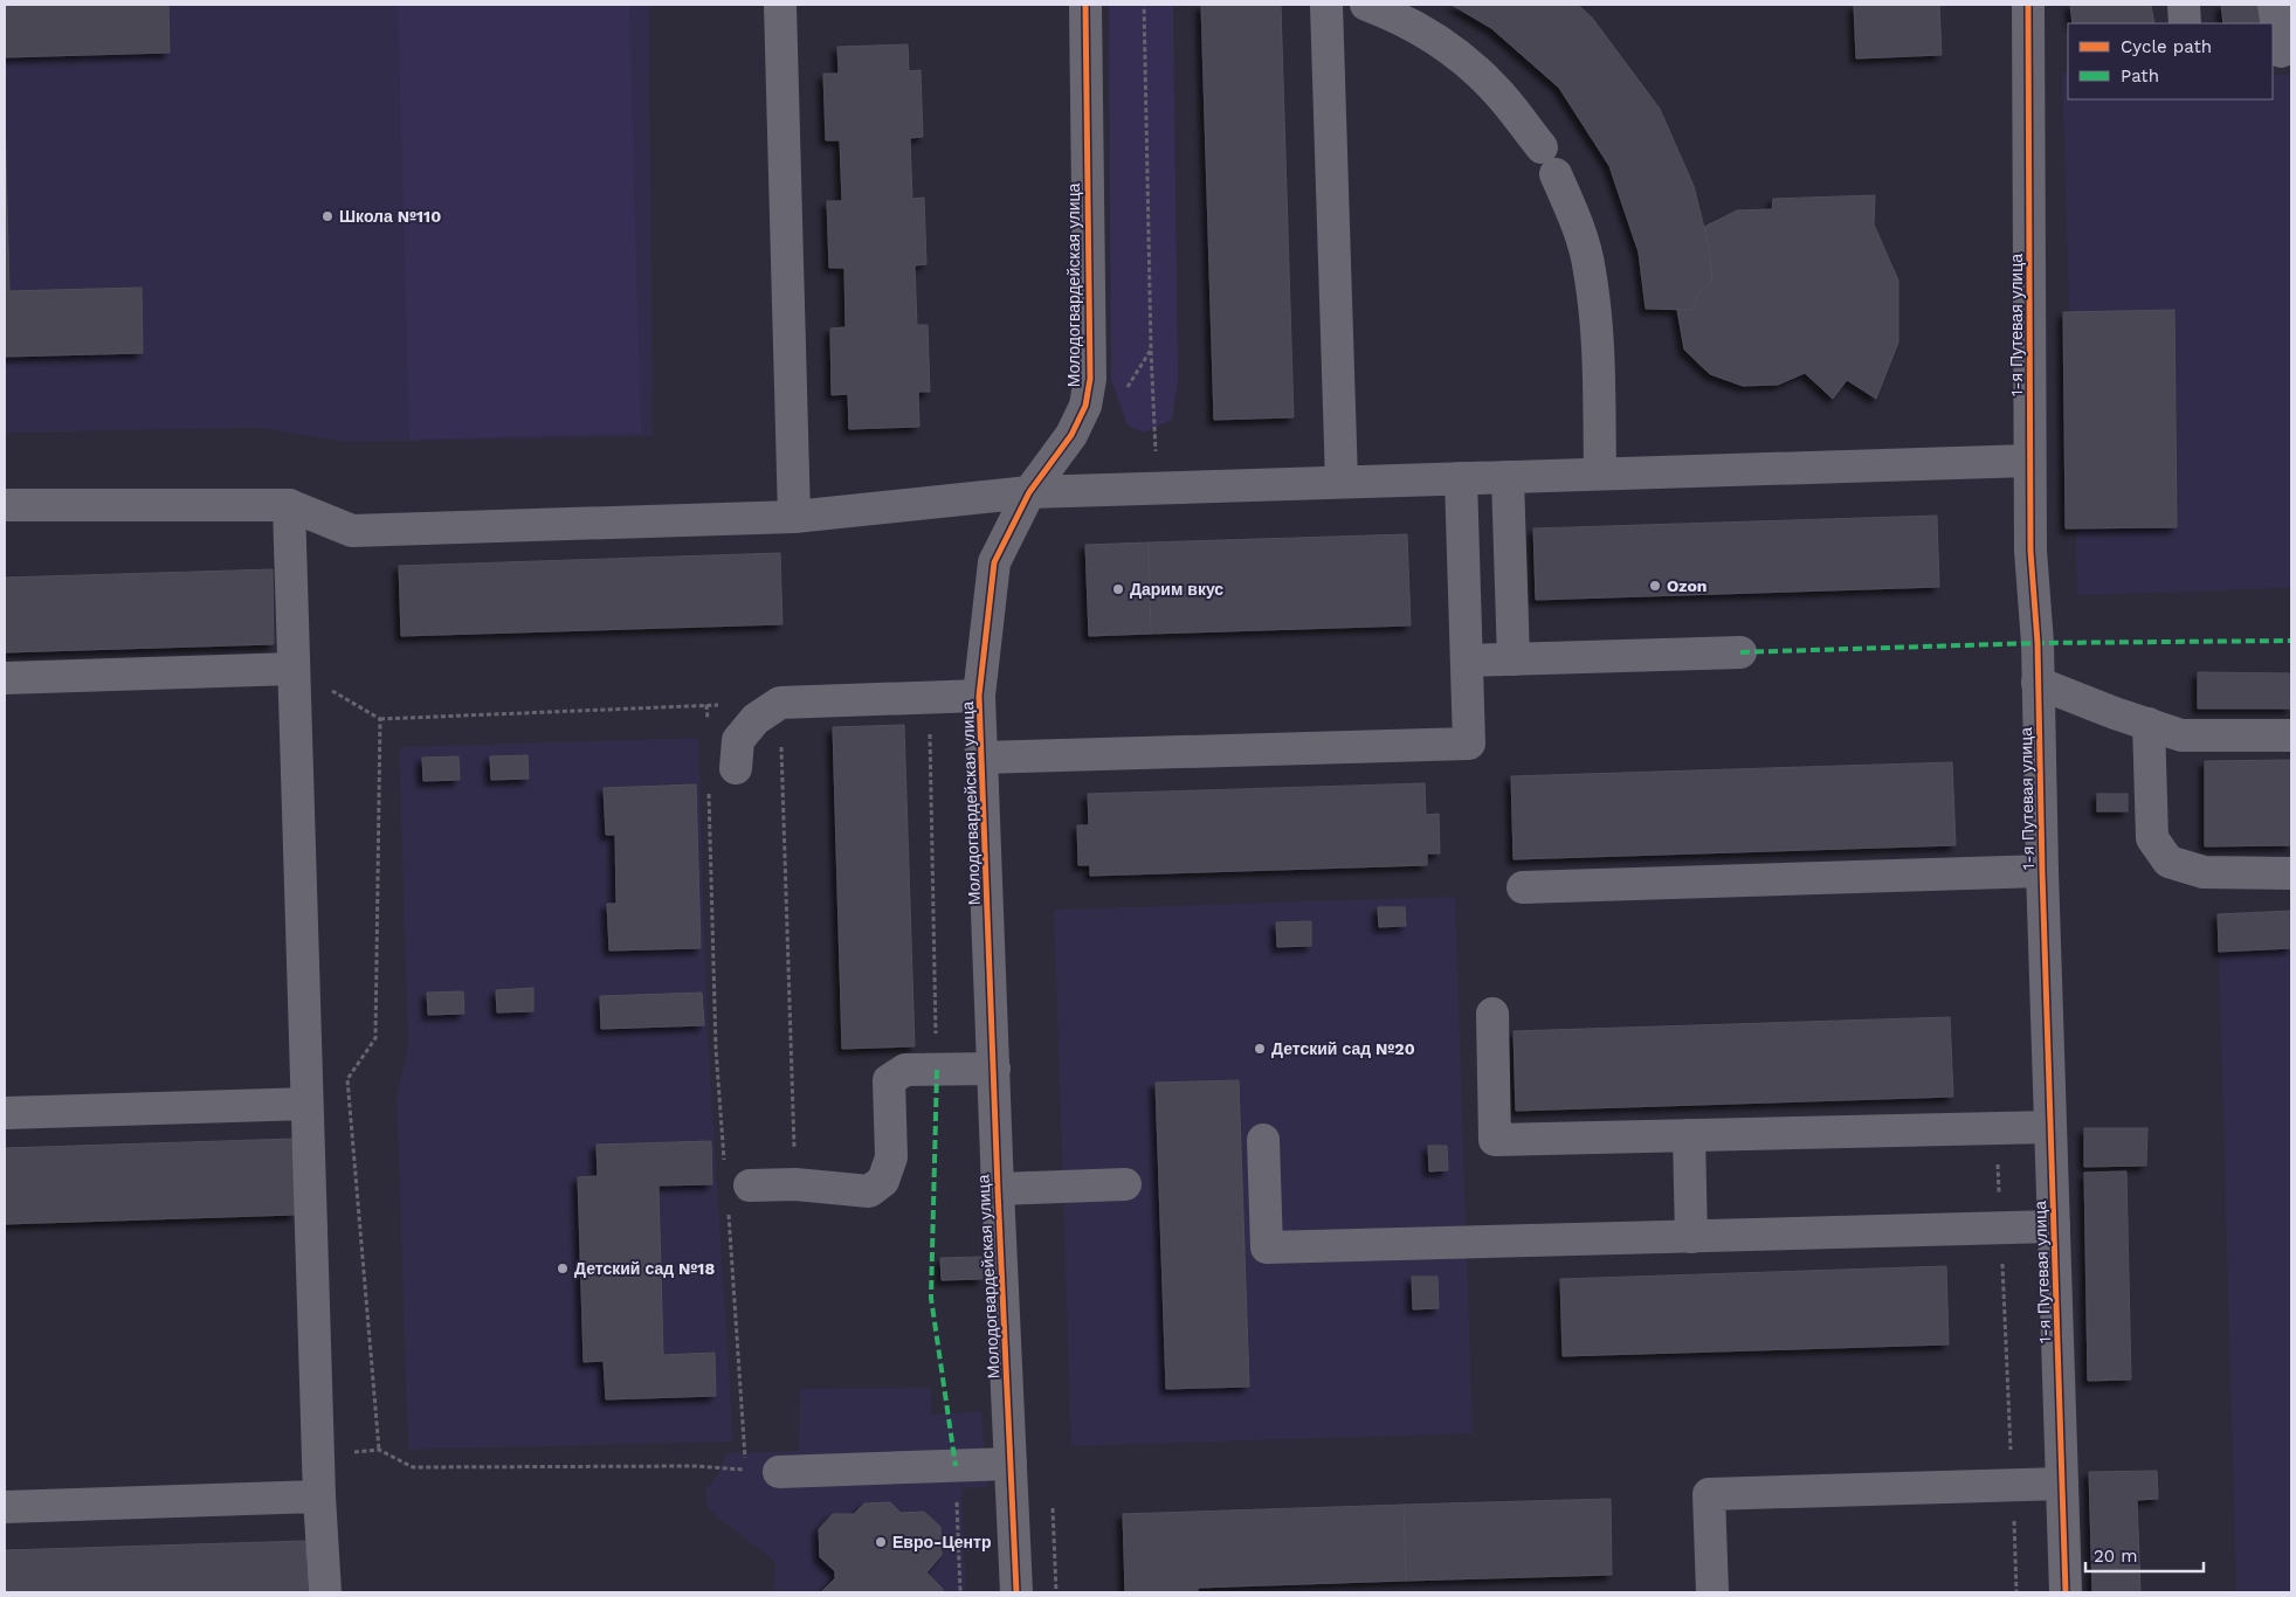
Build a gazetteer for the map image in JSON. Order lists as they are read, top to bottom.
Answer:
{
  "streets": {
    "street": ["Молодогвардейская улица", "1-я Путевая улица"]
  },
  "places": [
    "Школа №110",
    "Ozon",
    "Дарим вкус",
    "Детский сад №20",
    "Детский сад №18",
    "Евро-Центр"
  ],
  "legend": ["Cycle path", "Path"],
  "scale_bar": "20 m"
}
